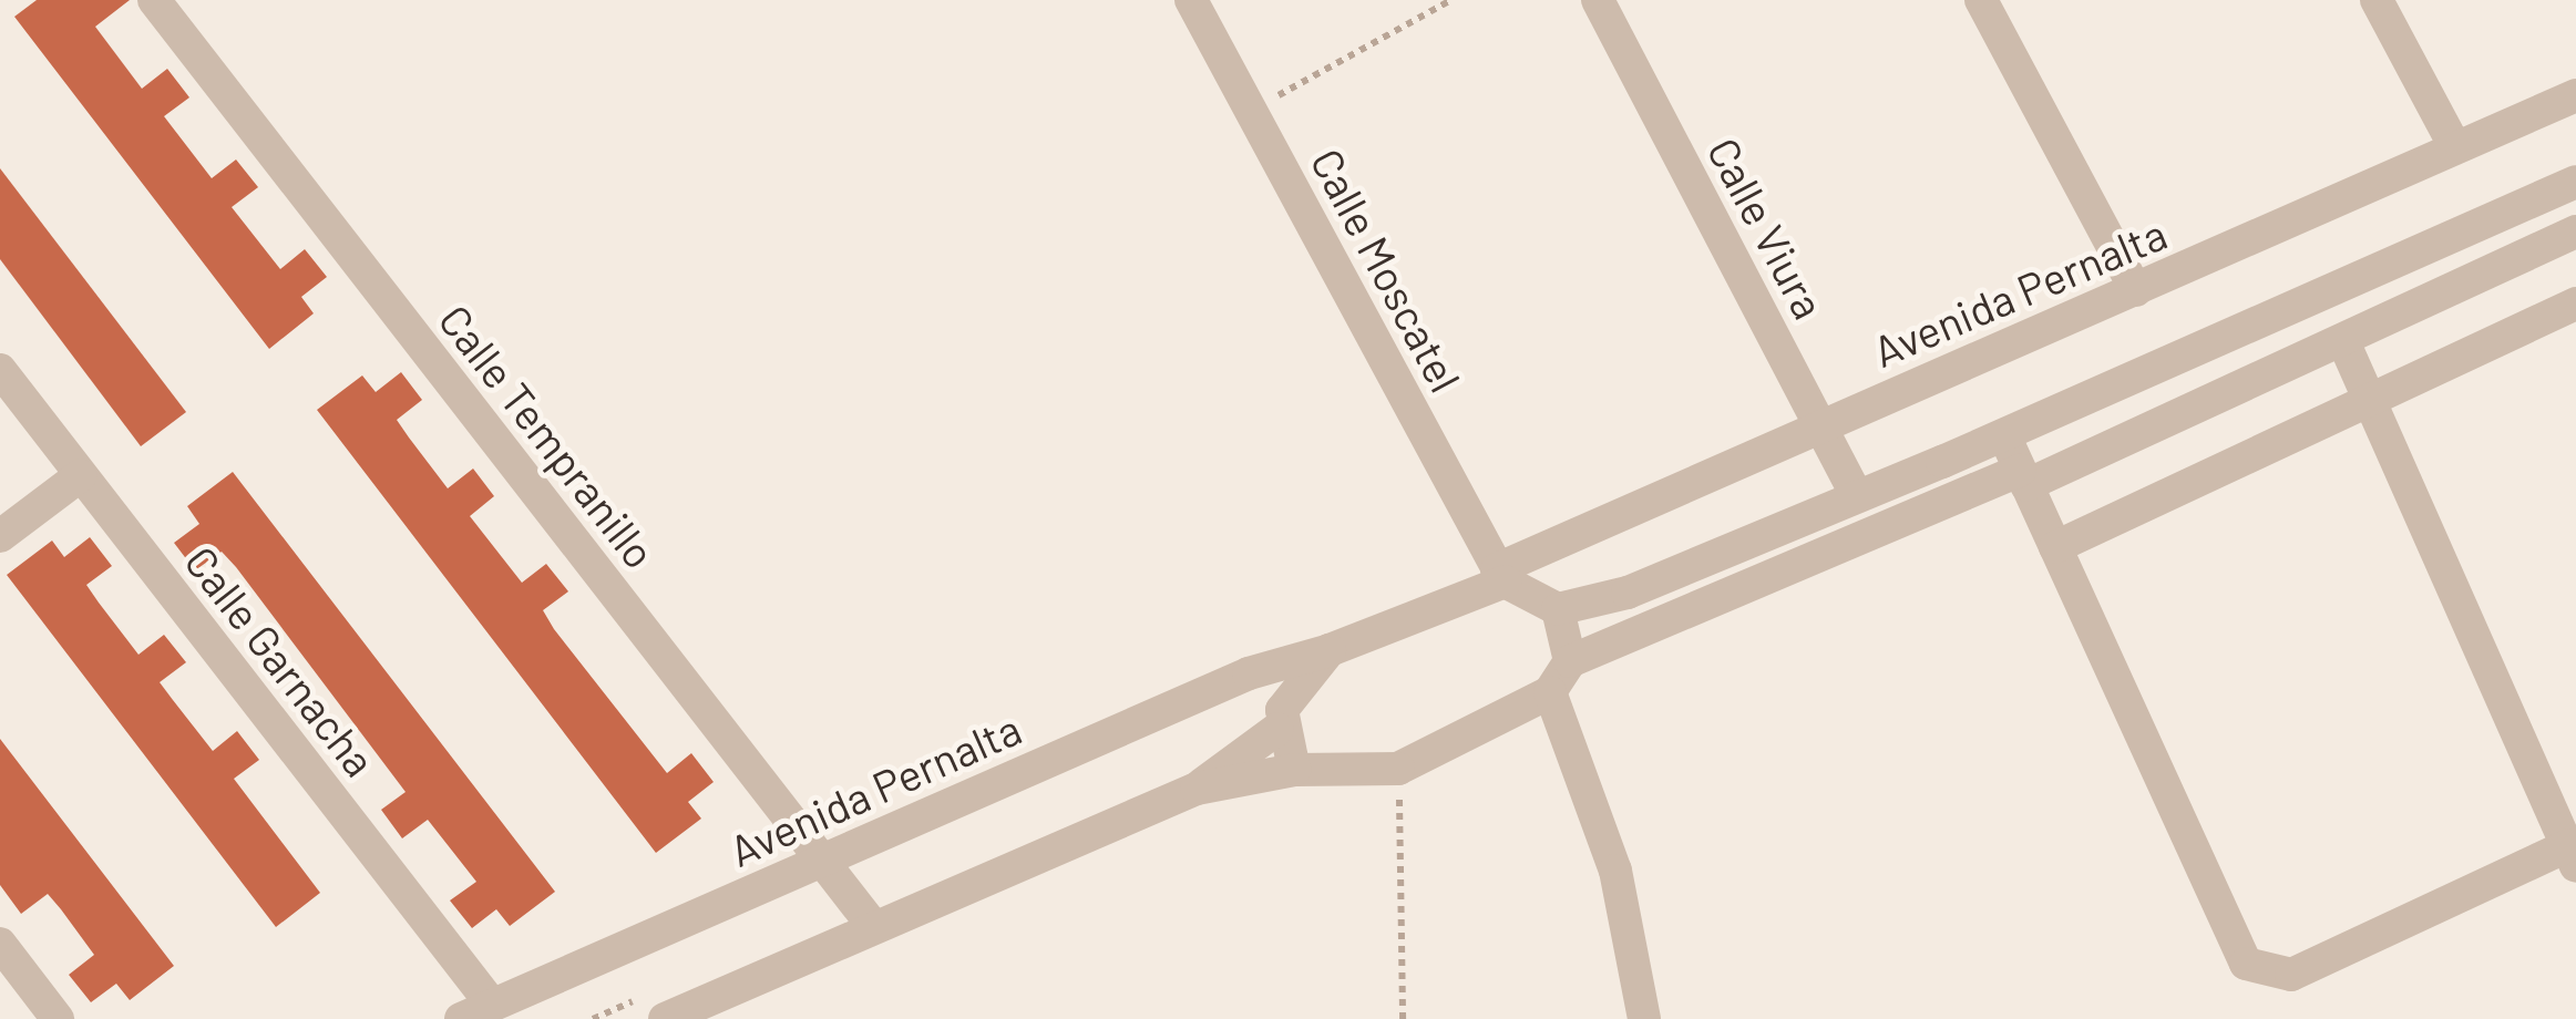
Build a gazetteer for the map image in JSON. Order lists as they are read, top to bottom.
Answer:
{
  "streets": {
    "street": [
      "Calle Viura",
      "Calle Moscatel",
      "Avenida Pernalta",
      "Calle Tempranillo",
      "Calle Garnacha"
    ]
  },
  "crossings": [
    ["Calle Viura", "Avenida Pernalta"],
    ["Calle Moscatel", "Avenida Pernalta"],
    ["Avenida Pernalta", "Calle Tempranillo"],
    ["Avenida Pernalta", "Calle Garnacha"]
  ]
}
